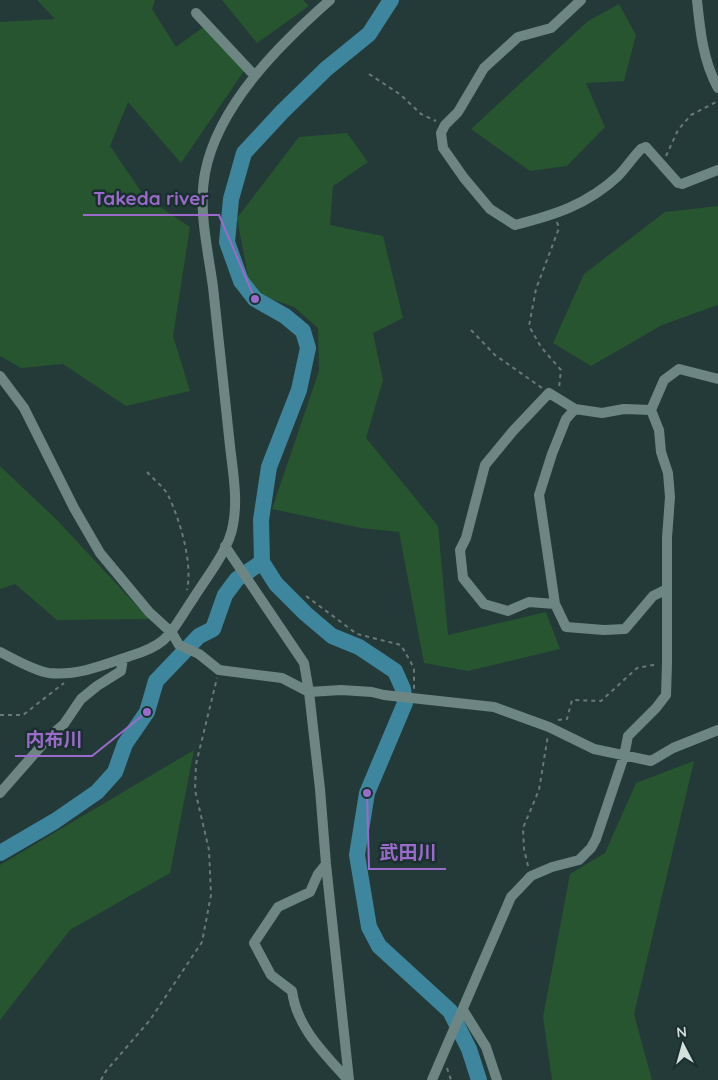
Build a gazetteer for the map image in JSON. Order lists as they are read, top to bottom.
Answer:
{
  "places": ["Takeda river", "内布川", "武田川"],
  "north": "top"
}
